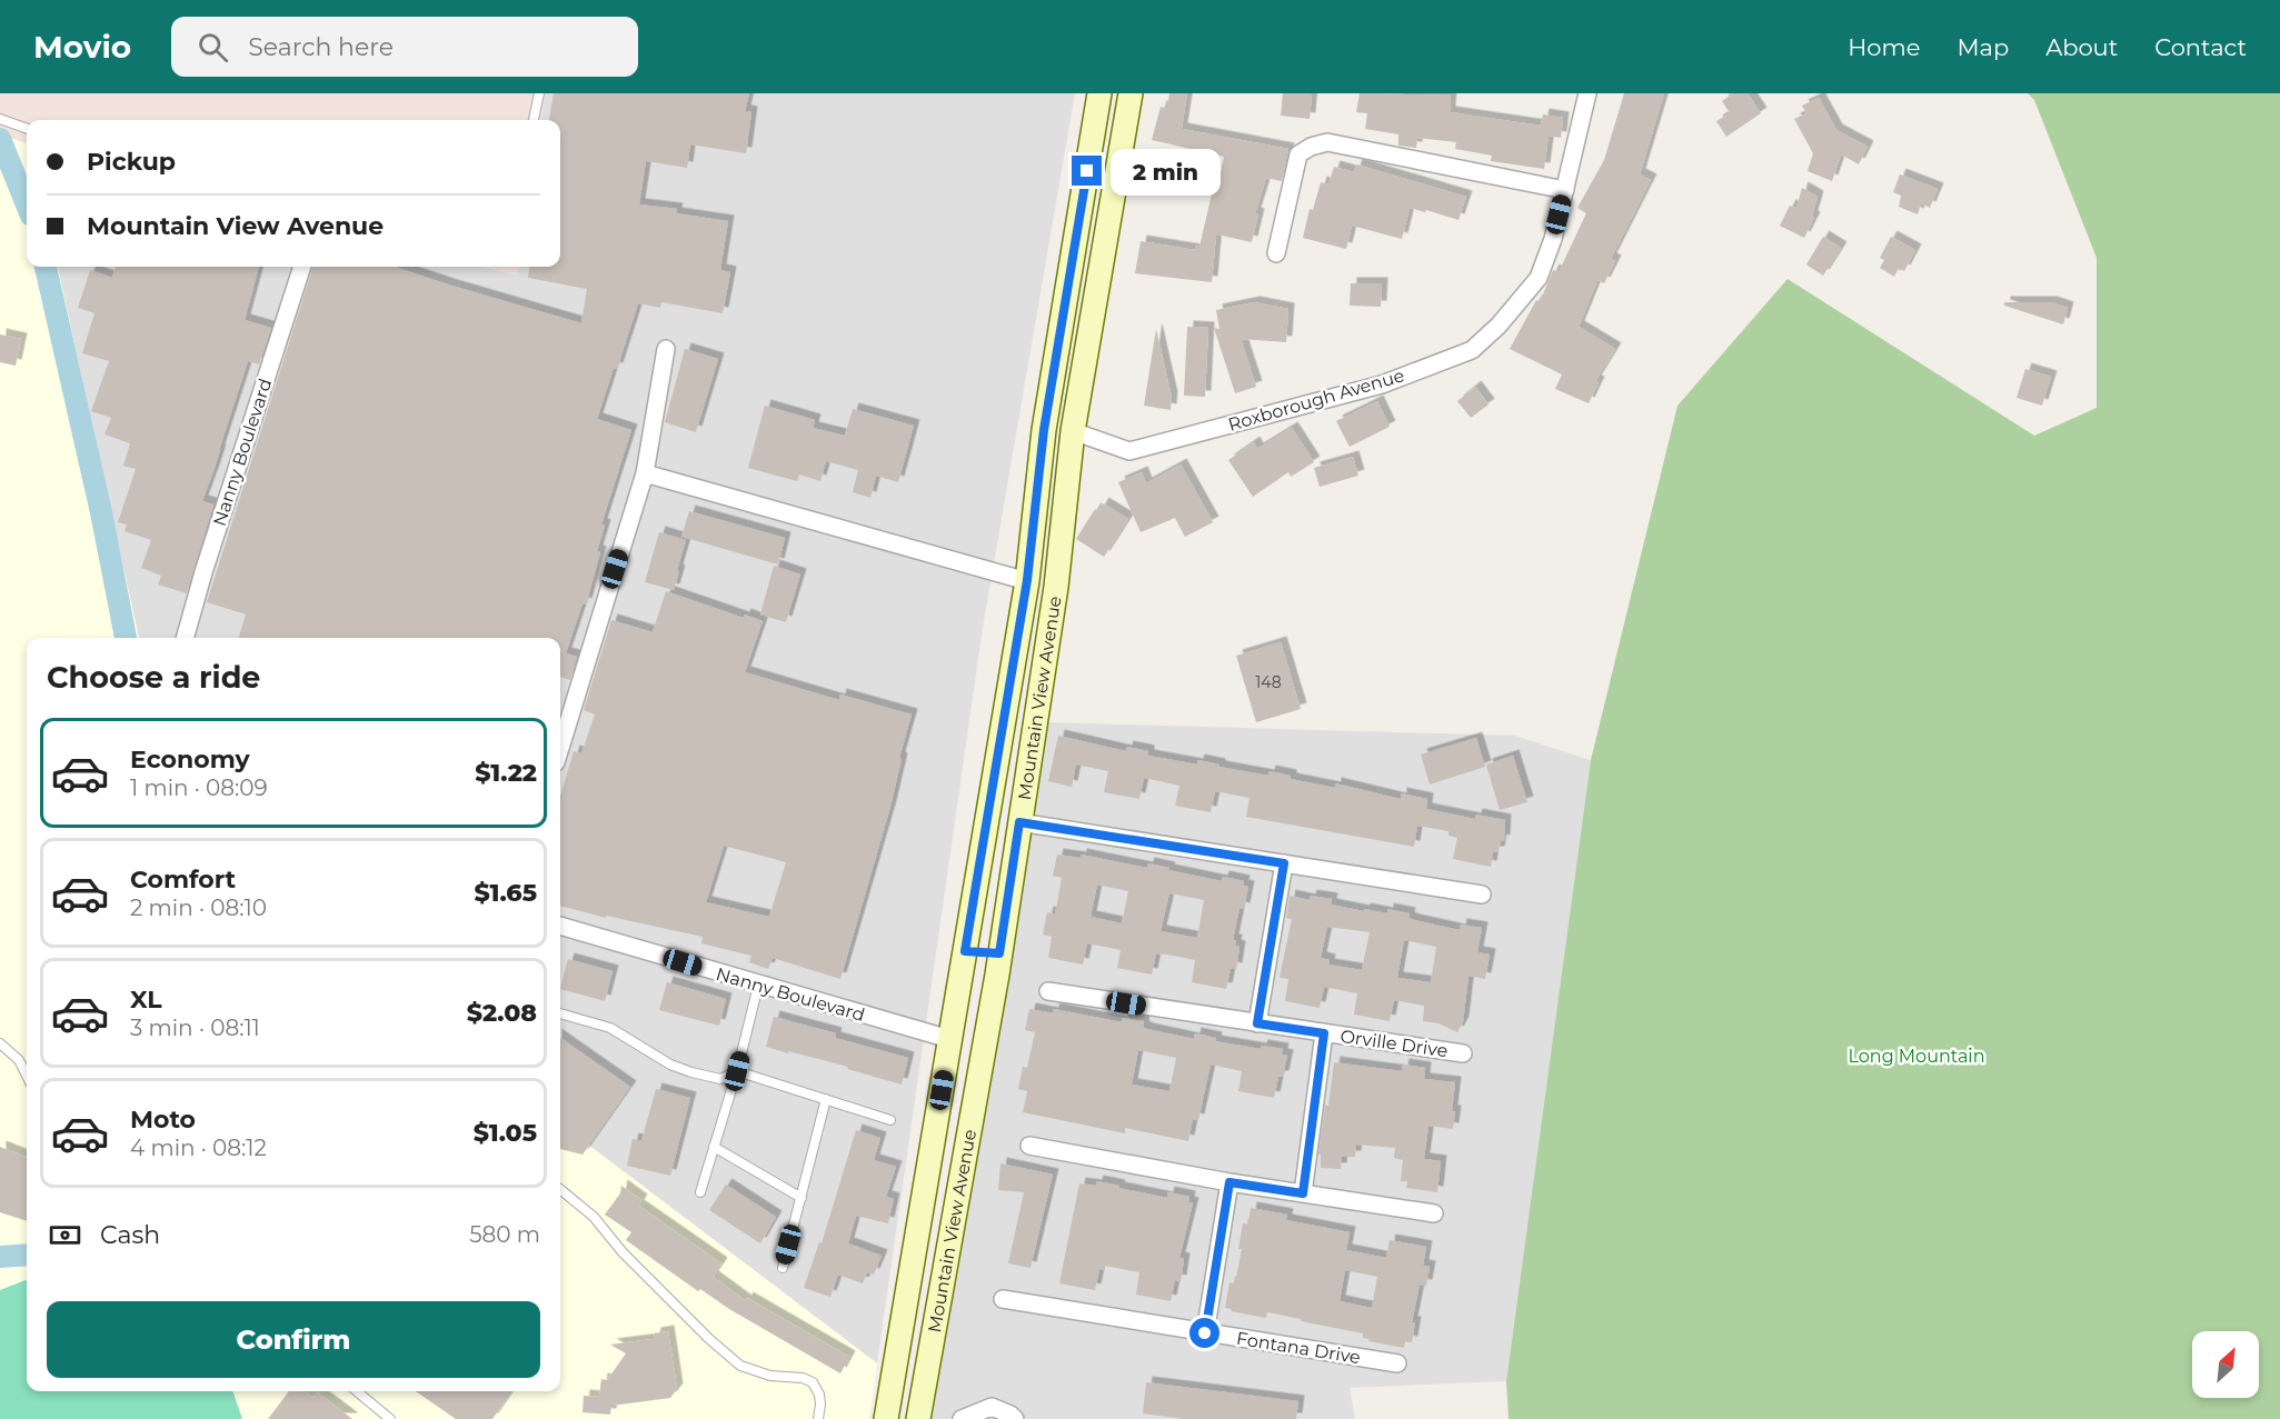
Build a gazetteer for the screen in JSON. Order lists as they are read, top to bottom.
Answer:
{
  "streets": {
    "main road": ["Mountain View Avenue"],
    "street": [
      "Roxborough Avenue",
      "Nanny Boulevard",
      "Orville Drive",
      "Fontana Drive"
    ]
  },
  "crossings": [
    ["Roxborough Avenue", "Mountain View Avenue"],
    ["Nanny Boulevard", "Mountain View Avenue"]
  ],
  "parks": ["Long Mountain"],
  "house_numbers": ["148"],
  "north": "top right",
  "page": {
    "header": "Movio",
    "search": "Search here",
    "nav": [
      "Home",
      "Map",
      "About",
      "Contact"
    ],
    "banner": ["Pickup", "Mountain View Avenue"],
    "bubble": "2 min",
    "heading": "Choose a ride",
    "list": [
      {
        "name": "Economy",
        "note": "1 min · 08:09",
        "value": "$1.22"
      },
      {
        "name": "Comfort",
        "note": "2 min · 08:10",
        "value": "$1.65"
      },
      {
        "name": "XL",
        "note": "3 min · 08:11",
        "value": "$2.08"
      },
      {
        "name": "Moto",
        "note": "4 min · 08:12",
        "value": "$1.05"
      }
    ],
    "pay": ["Cash", "580 m"],
    "buttons": "Confirm"
  }
}
